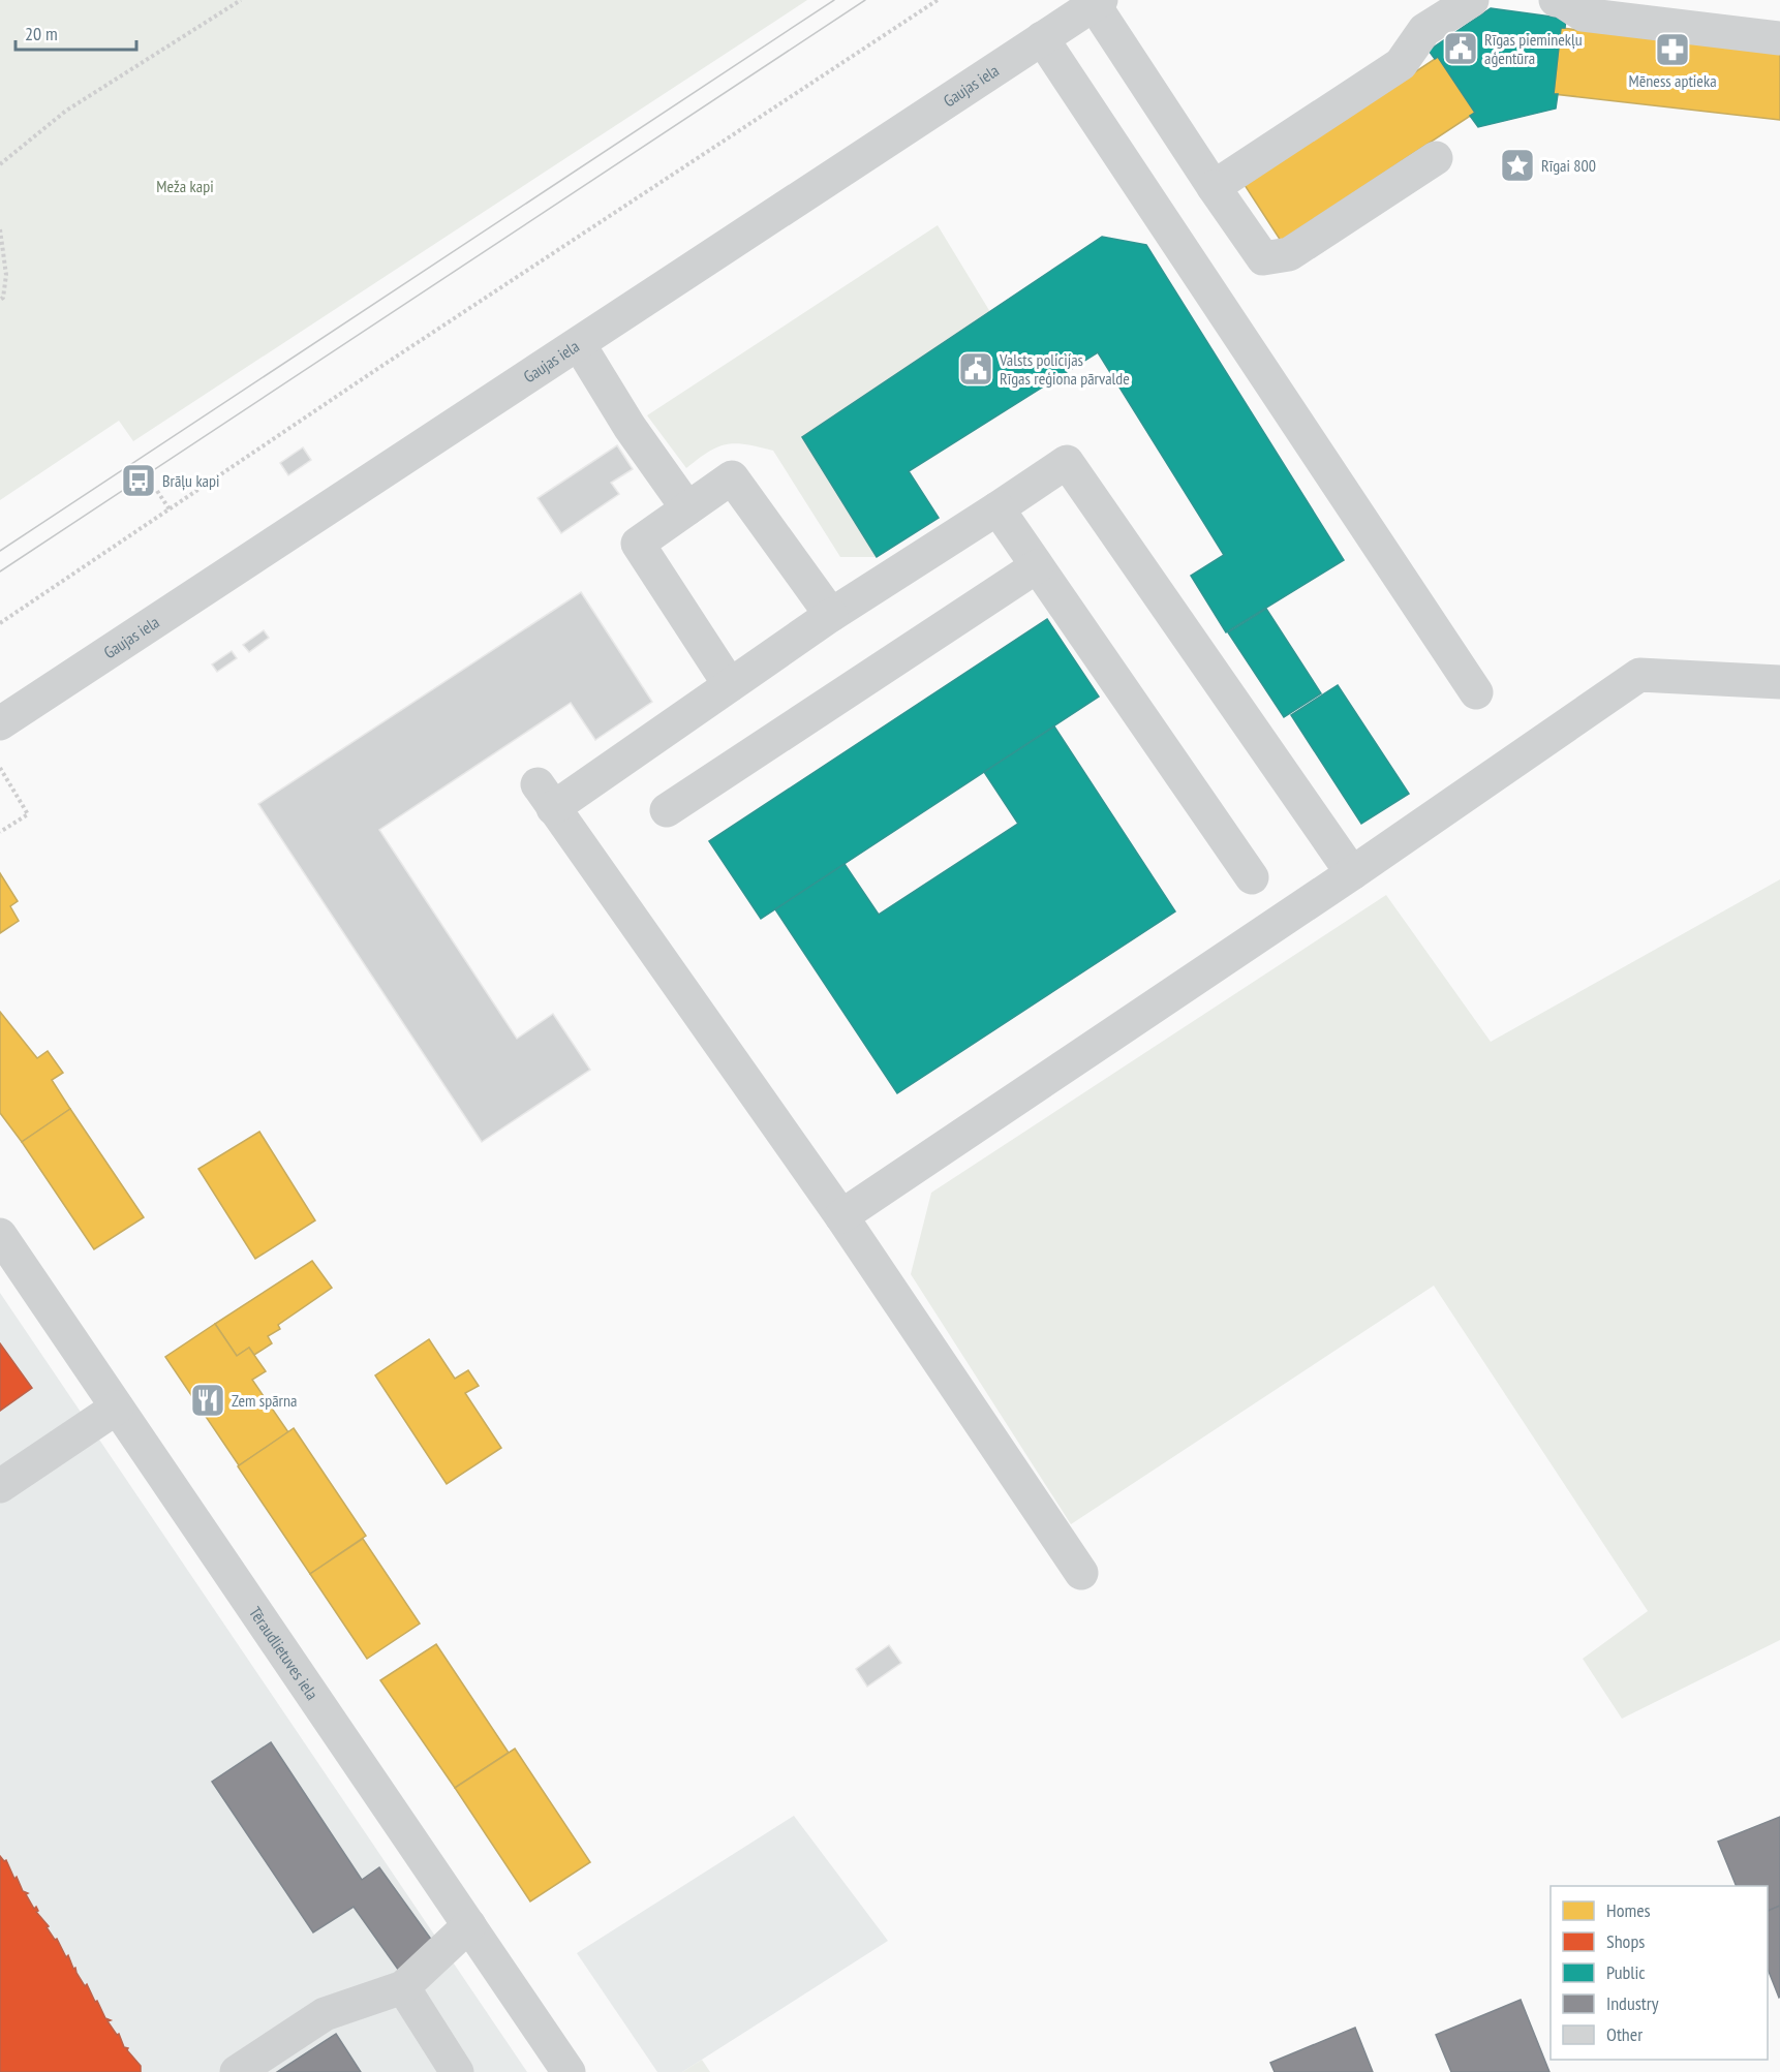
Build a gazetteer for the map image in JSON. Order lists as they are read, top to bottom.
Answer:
{
  "streets": {
    "street": ["Gaujas iela", "Tēraudlietuves iela"]
  },
  "parks": ["Meža kapi"],
  "places": {
    "public building": ["Rīgas pieminekļu aģentūra", "Valsts policijas Rīgas reģiona pārvalde"],
    "pharmacy": ["Mēness aptieka"],
    "place": ["Rīgai 800"],
    "bus stop": ["Brāļu kapi"],
    "restaurant": ["Zem spārna"]
  },
  "legend": [
    "Homes",
    "Shops",
    "Public",
    "Industry",
    "Other"
  ],
  "scale_bar": "20 m"
}
